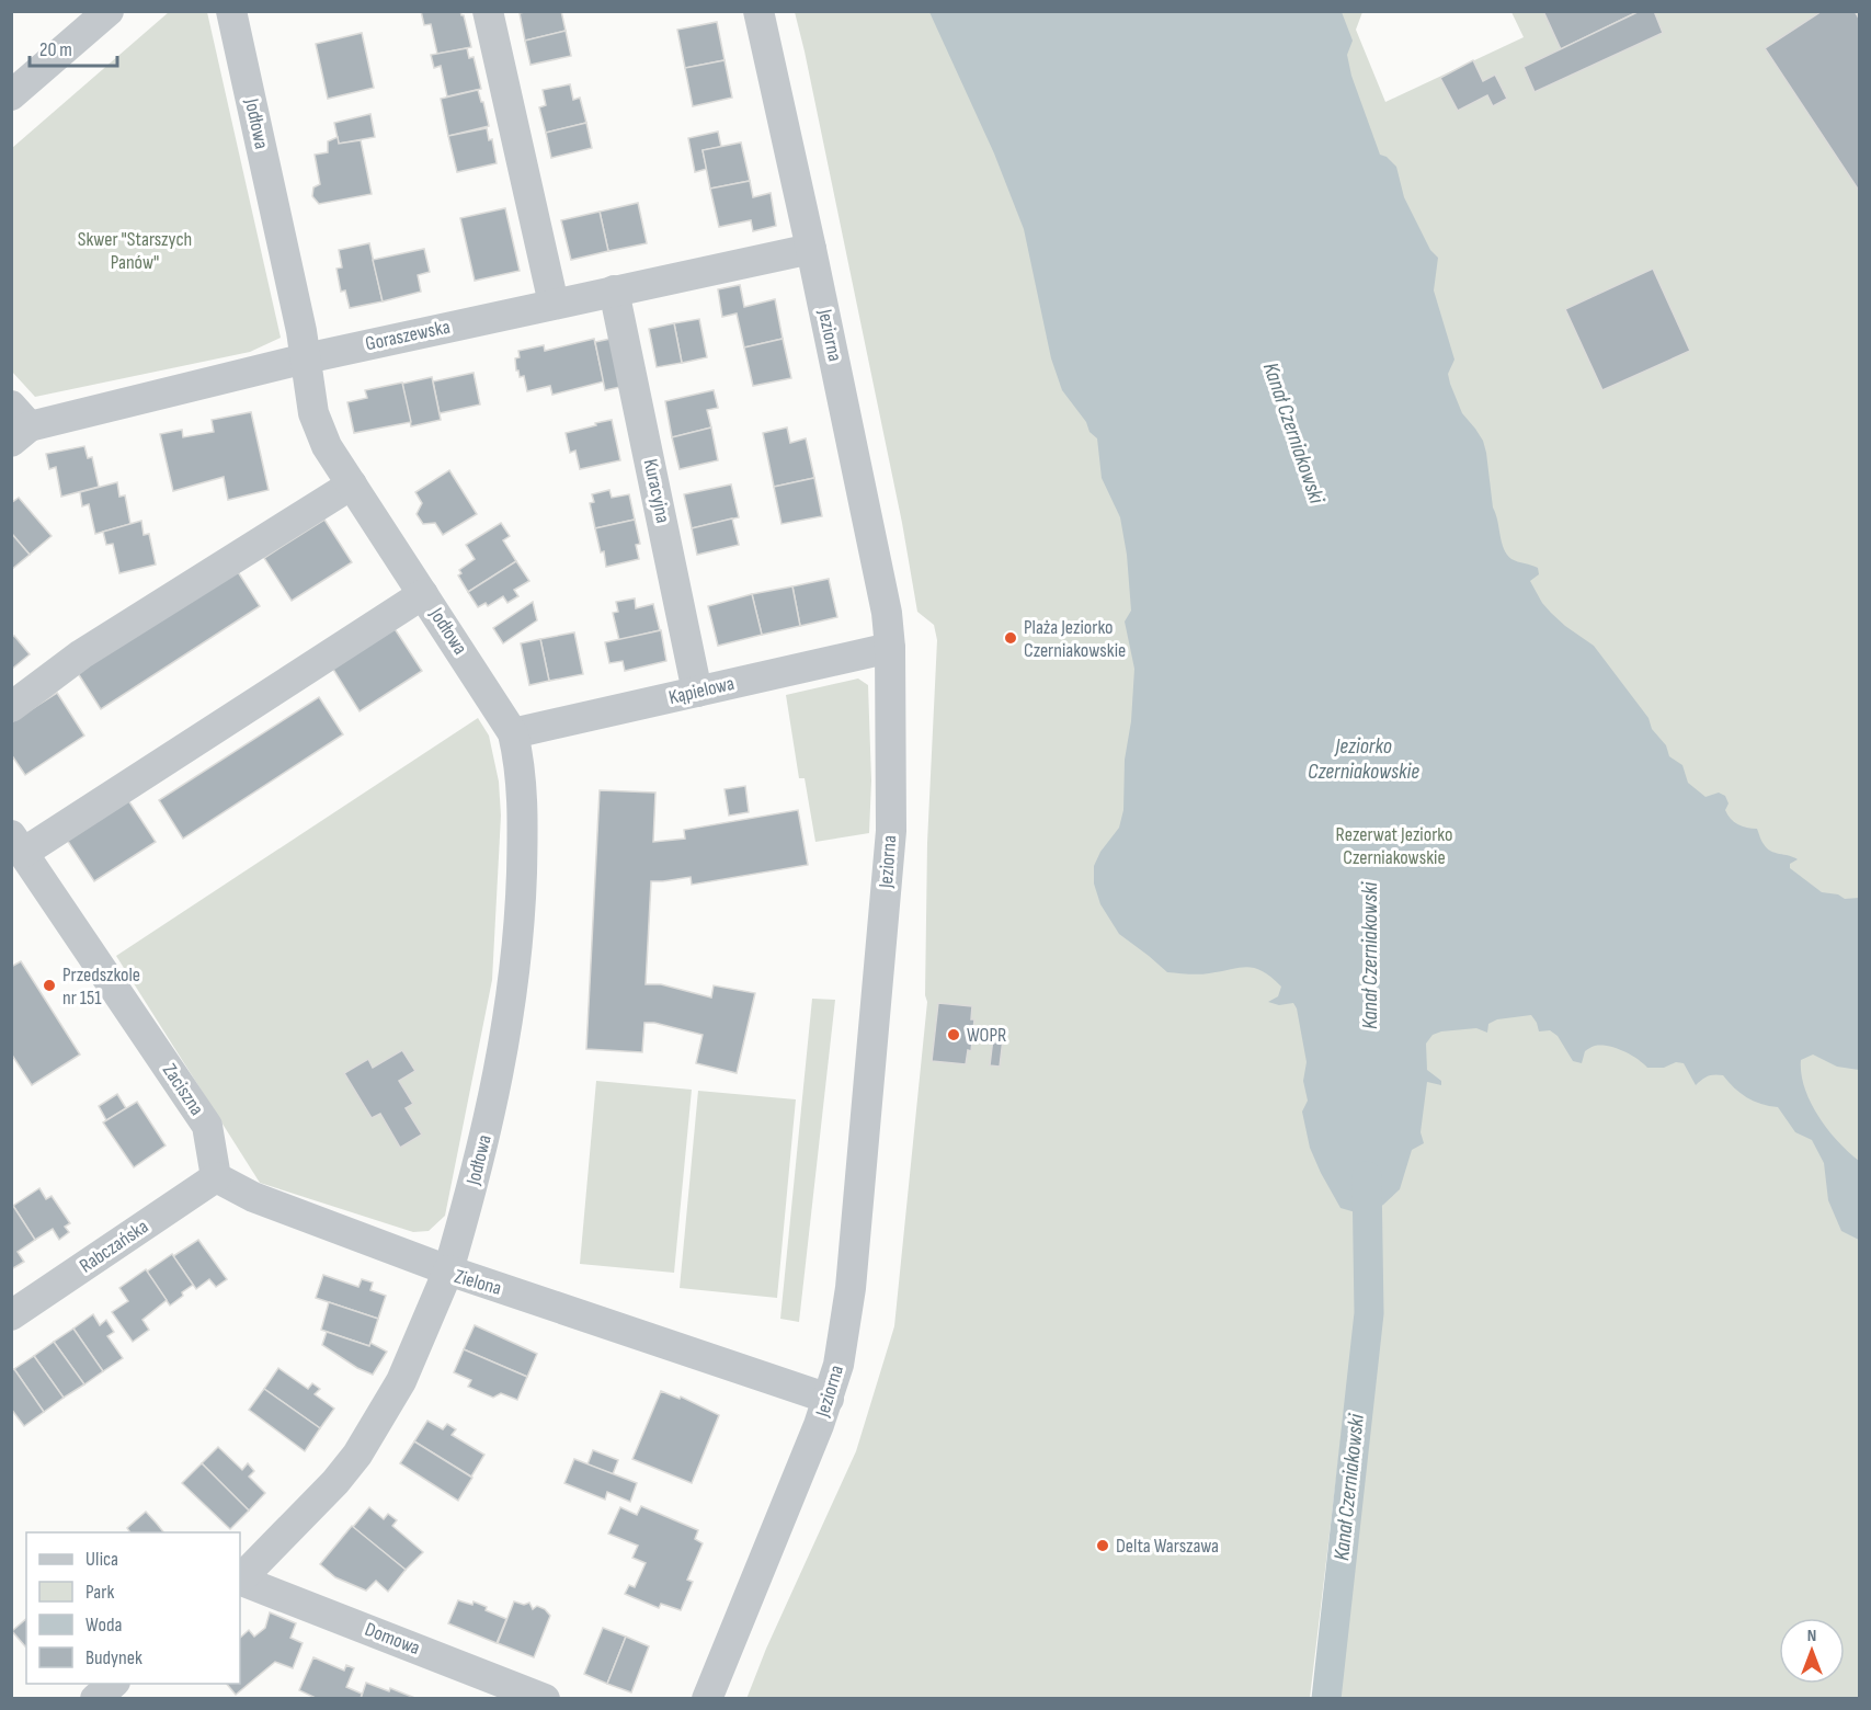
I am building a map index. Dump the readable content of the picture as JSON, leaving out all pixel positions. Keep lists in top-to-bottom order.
{
  "streets": {
    "street": [
      "Jodłowa",
      "Goraszewska",
      "Jeziorna",
      "Kuracyjna",
      "Kąpielowa",
      "Zaciszna",
      "Rabczańska",
      "Zielona",
      "Domowa"
    ]
  },
  "crossings": [
    ["Jodłowa", "Goraszewska"],
    ["Jodłowa", "Kąpielowa"],
    ["Jodłowa", "Zielona"],
    ["Goraszewska", "Jeziorna"],
    ["Goraszewska", "Kuracyjna"],
    ["Jeziorna", "Kąpielowa"],
    ["Jeziorna", "Zielona"],
    ["Kuracyjna", "Kąpielowa"],
    ["Zaciszna", "Rabczańska"]
  ],
  "water": ["Kanał Czerniakowski", "Jeziorko Czerniakowskie"],
  "parks": ["Skwer \"Starszych Panów\"", "Rezerwat Jeziorko Czerniakowskie"],
  "places": [
    "Plaża Jeziorko Czerniakowskie",
    "Przedszkole nr 151",
    "WOPR",
    "Delta Warszawa"
  ],
  "legend": [
    "Ulica",
    "Park",
    "Woda",
    "Budynek"
  ],
  "scale_bar": "20 m",
  "north": "top"
}
